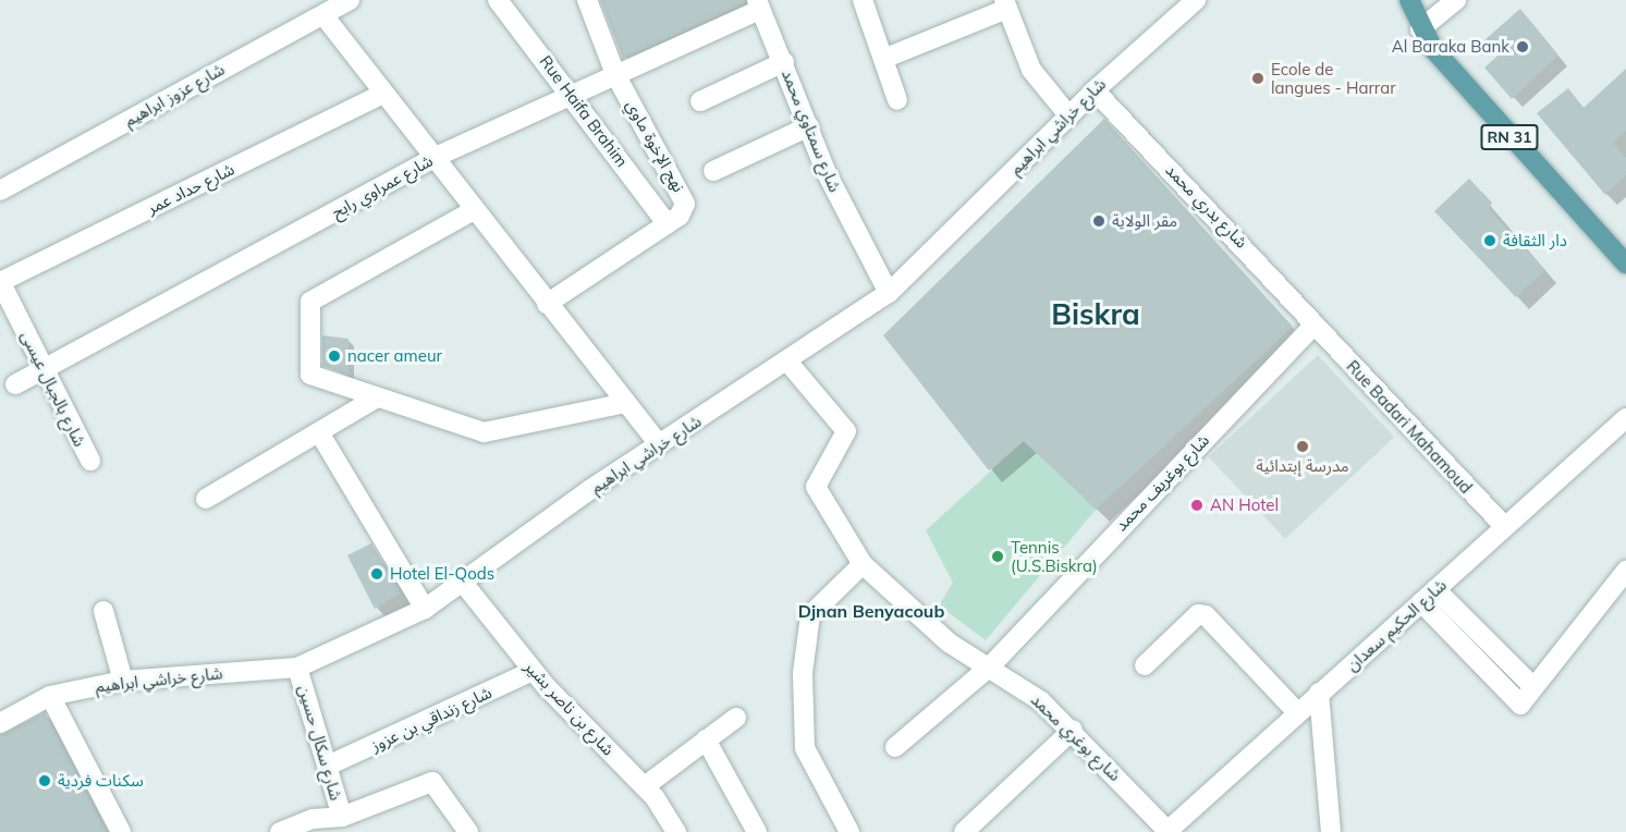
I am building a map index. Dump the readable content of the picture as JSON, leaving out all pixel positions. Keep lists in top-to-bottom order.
{
  "streets": {
    "main road": ["RN 31"],
    "street": [
      "شارع عزوز ابراهيم",
      "Rue Haifa Brahim",
      "شارع خراشي ابراهيم",
      "شارع سمتاوي محمد",
      "نهج الإخوة ماوي",
      "شارع عمراوي رابح",
      "شارع حداد عمر",
      "شارع بدري محمد",
      "شارع بالجبال عيسى",
      "Rue Badari Mahamoud",
      "شارع بوغريف محمد",
      "شارع الحكيم سعدان",
      "شارع بن ناصر بشير",
      "شارع زنداقي بن عزوز",
      "شارع بوغري محمد",
      "شارع سكال حسين"
    ]
  },
  "crossings": [
    ["Rue Haifa Brahim", "نهج الإخوة ماوي"],
    ["Rue Haifa Brahim", "شارع عمراوي رابح"],
    ["شارع خراشي ابراهيم", "شارع سمتاوي محمد"],
    ["شارع خراشي ابراهيم", "شارع بدري محمد"],
    ["شارع خراشي ابراهيم", "شارع بن ناصر بشير"],
    ["شارع خراشي ابراهيم", "شارع بوغري محمد"],
    ["شارع خراشي ابراهيم", "شارع سكال حسين"],
    ["شارع سمتاوي محمد", "شارع عمراوي رابح"],
    ["نهج الإخوة ماوي", "شارع عمراوي رابح"],
    ["شارع عمراوي رابح", "شارع بالجبال عيسى"],
    ["شارع حداد عمر", "شارع بالجبال عيسى"],
    ["شارع بدري محمد", "Rue Badari Mahamoud"],
    ["شارع بدري محمد", "شارع بوغريف محمد"],
    ["Rue Badari Mahamoud", "شارع بوغريف محمد"],
    ["Rue Badari Mahamoud", "شارع الحكيم سعدان"],
    ["شارع بوغريف محمد", "شارع بوغري محمد"],
    ["شارع الحكيم سعدان", "شارع بوغري محمد"],
    ["شارع بن ناصر بشير", "شارع زنداقي بن عزوز"],
    ["شارع زنداقي بن عزوز", "شارع سكال حسين"]
  ],
  "districts": ["Biskra", "Djnan Benyacoub"],
  "places": [
    "Al Baraka Bank",
    "Ecole de langues - Harrar",
    "مقر الولاية",
    "دار الثقافة",
    "nacer ameur",
    "مدرسة إبتدائية",
    "AN Hotel",
    "Tennis (U.S.Biskra)",
    "Hotel El-Qods",
    "سكنات فردية"
  ]
}
